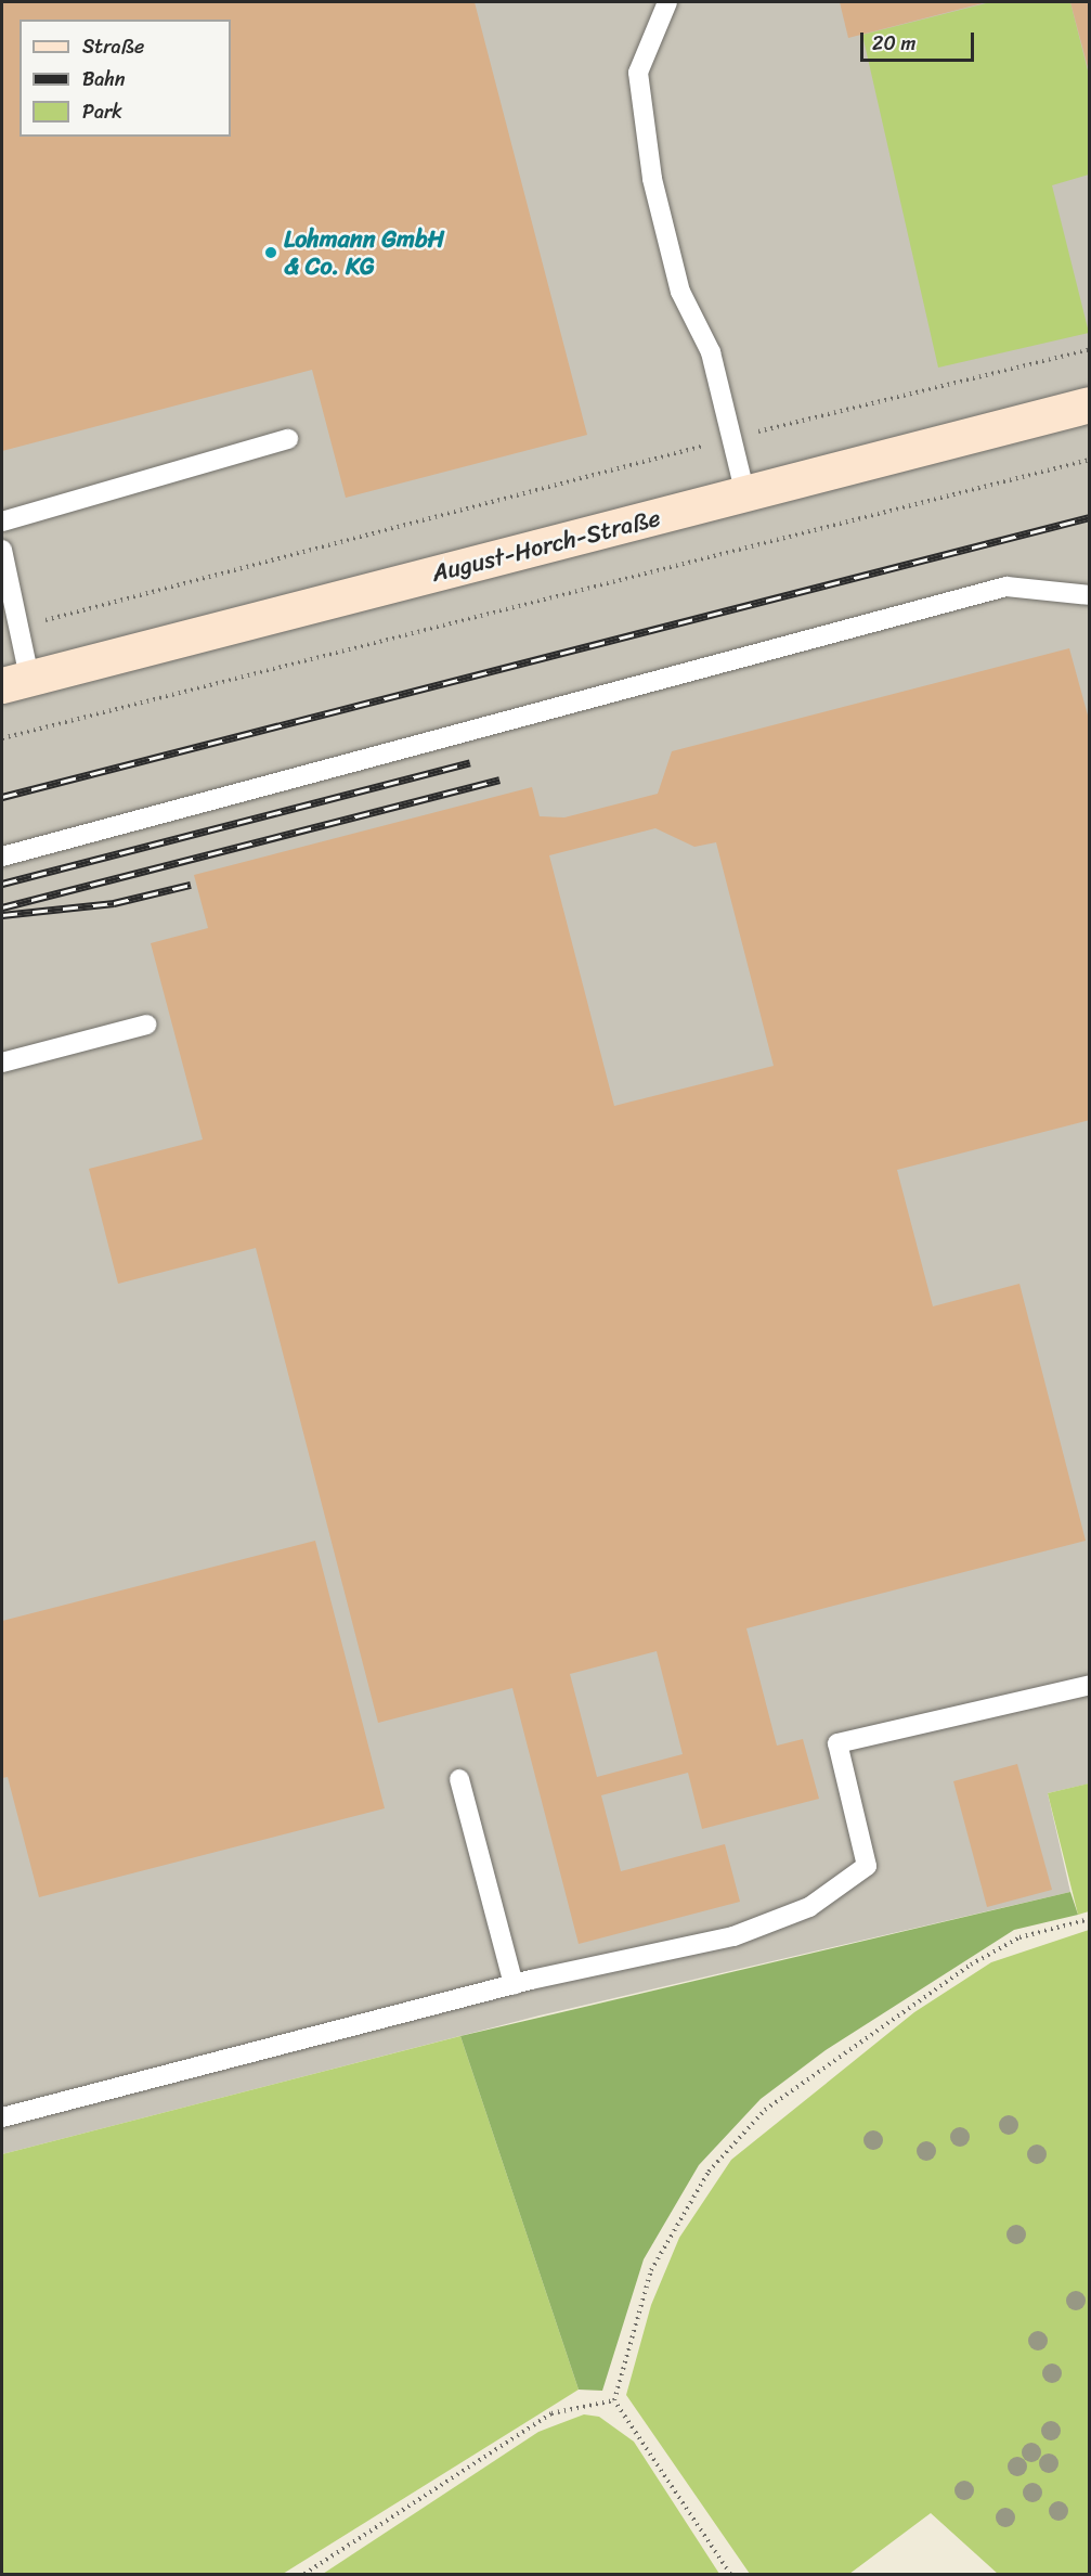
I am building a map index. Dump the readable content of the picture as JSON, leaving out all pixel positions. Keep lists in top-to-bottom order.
{
  "streets": {
    "main road": ["August-Horch-Straße"]
  },
  "places": ["Lohmann GmbH & Co. KG"],
  "legend": ["Straße", "Bahn", "Park"],
  "scale_bar": "20 m"
}
